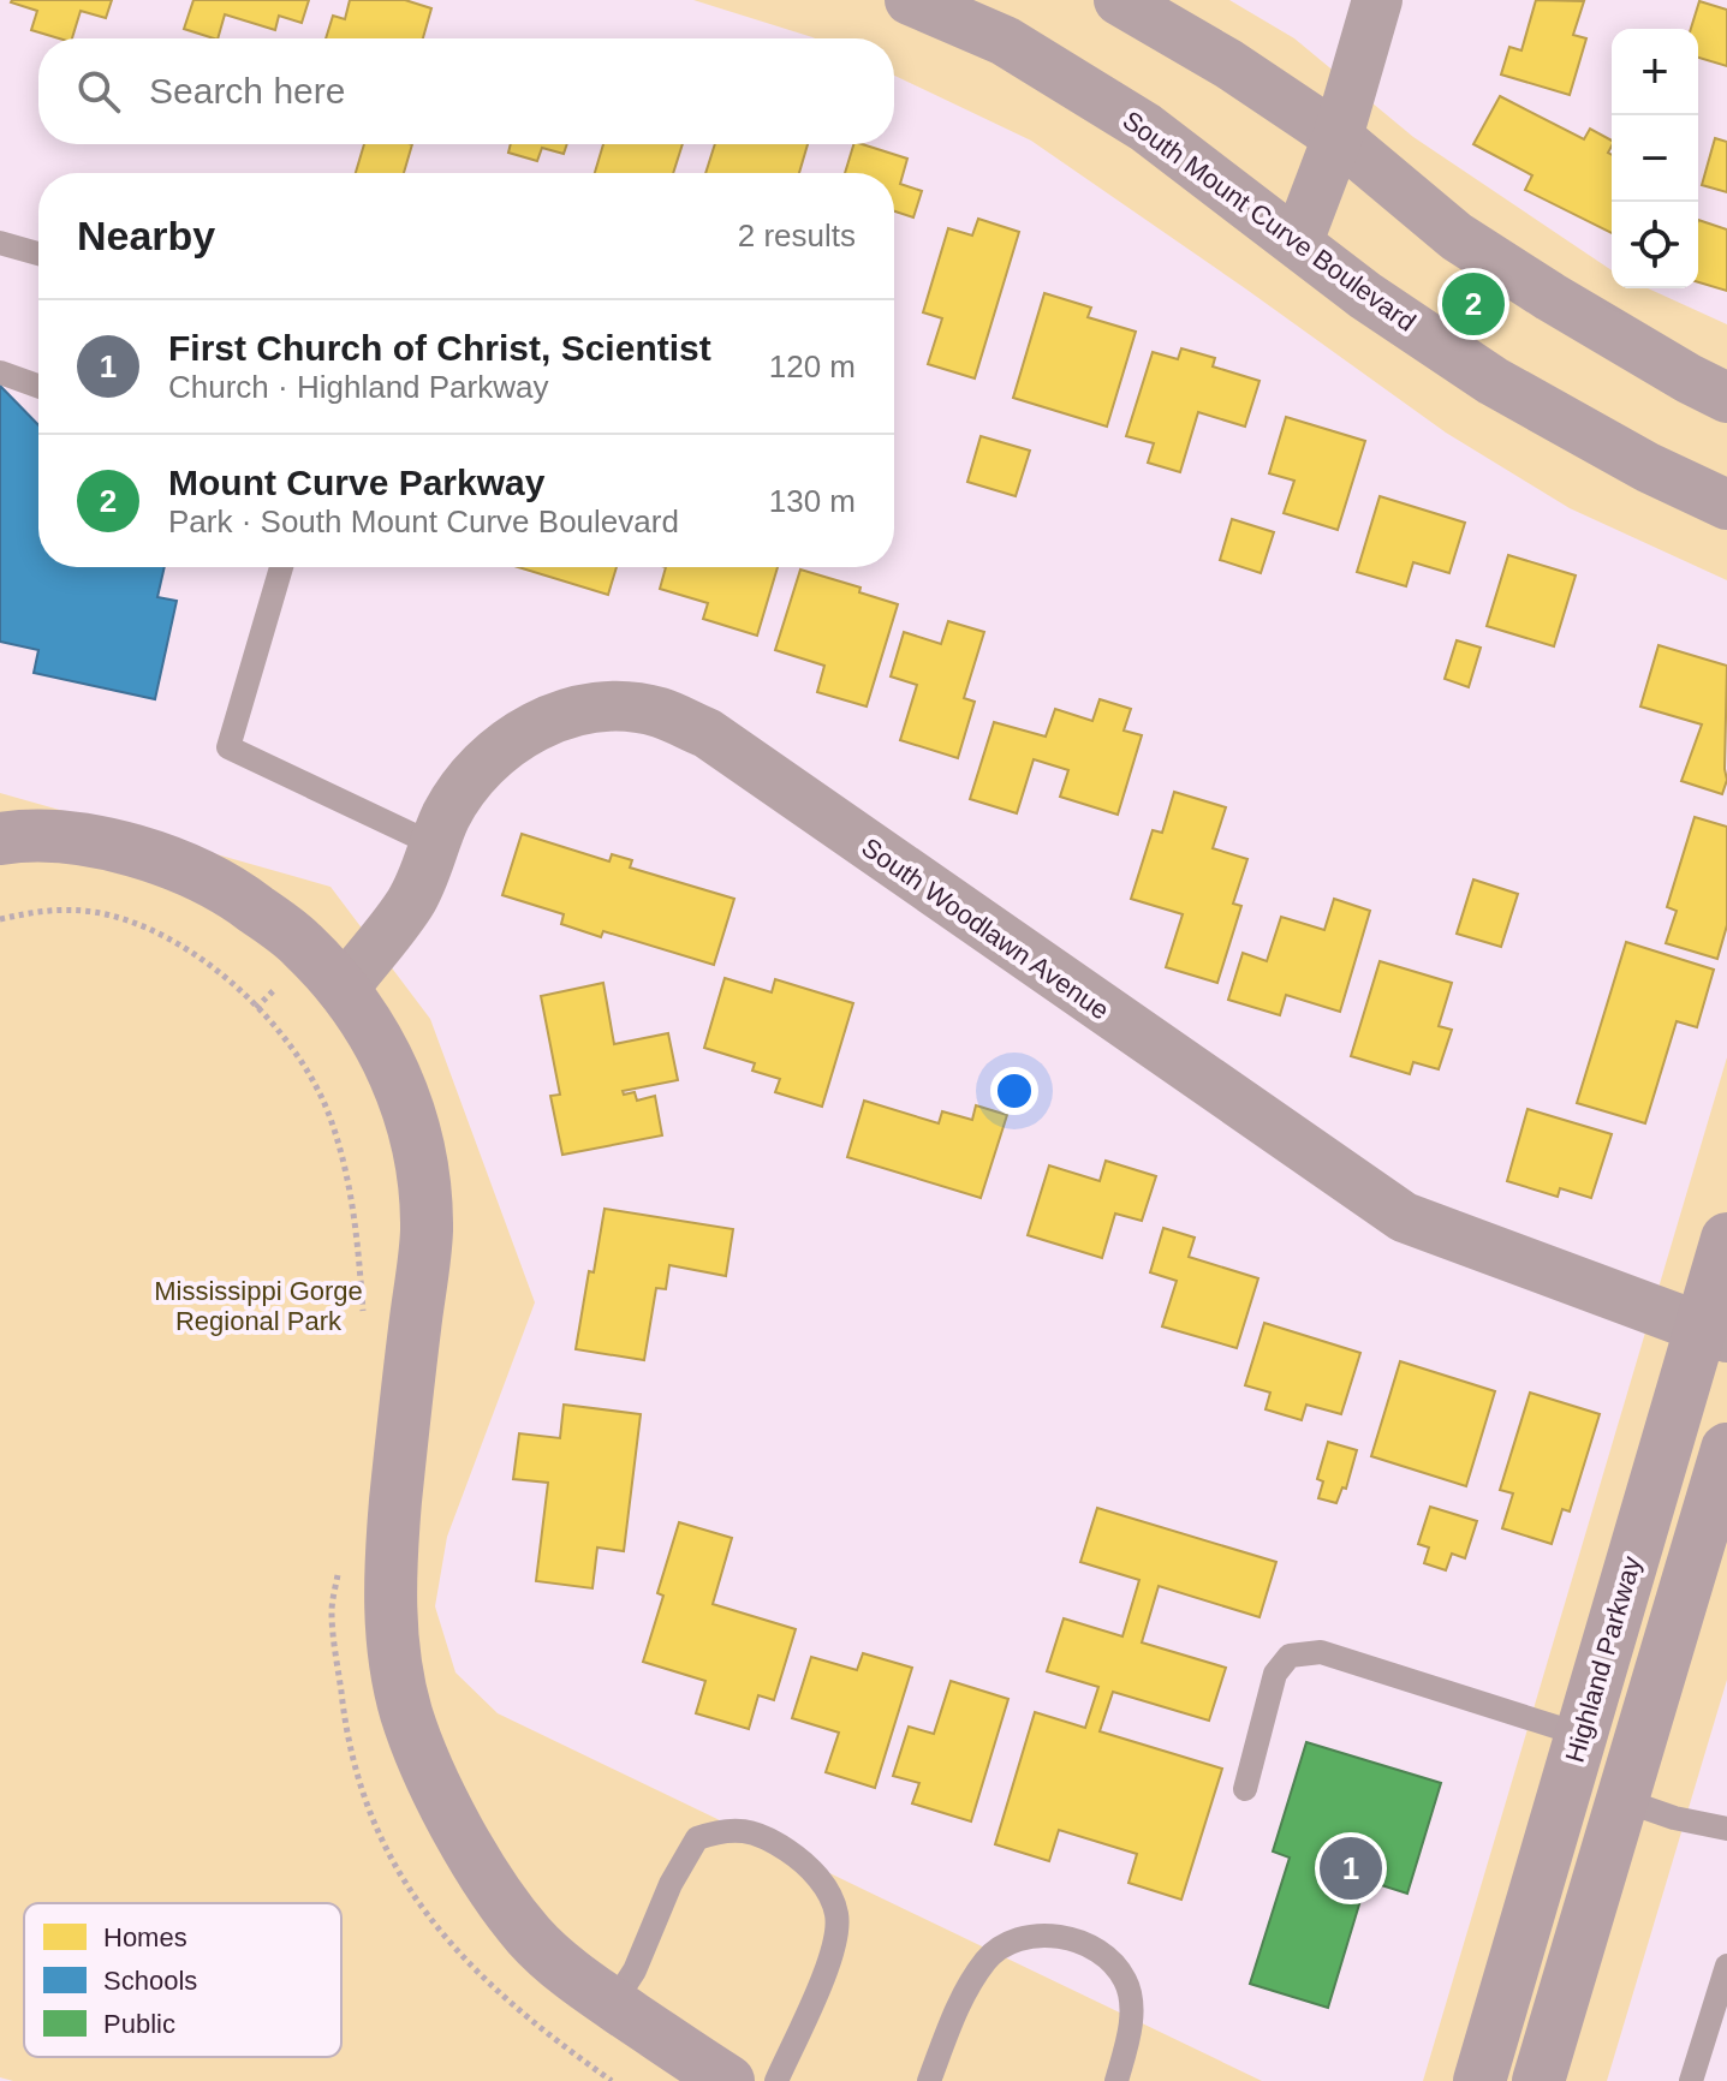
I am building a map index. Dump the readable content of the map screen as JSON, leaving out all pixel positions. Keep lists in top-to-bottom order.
{
  "streets": {
    "street": ["South Mount Curve Boulevard", "South Woodlawn Avenue", "Highland Parkway"]
  },
  "crossings": [
    ["South Woodlawn Avenue", "Highland Parkway"]
  ],
  "parks": ["Mississippi Gorge Regional Park"],
  "legend": ["Homes", "Schools", "Public"],
  "page": {
    "map_buttons": ["+", "−"],
    "search": "Search here",
    "heading": ["Nearby", "2 results"],
    "pins": ["2", "1"],
    "list": [
      {
        "mark": "1",
        "name": "First Church of Christ, Scientist",
        "note": "Church · Highland Parkway",
        "value": "120 m"
      },
      {
        "mark": "2",
        "name": "Mount Curve Parkway",
        "note": "Park · South Mount Curve Boulevard",
        "value": "130 m"
      }
    ]
  }
}
